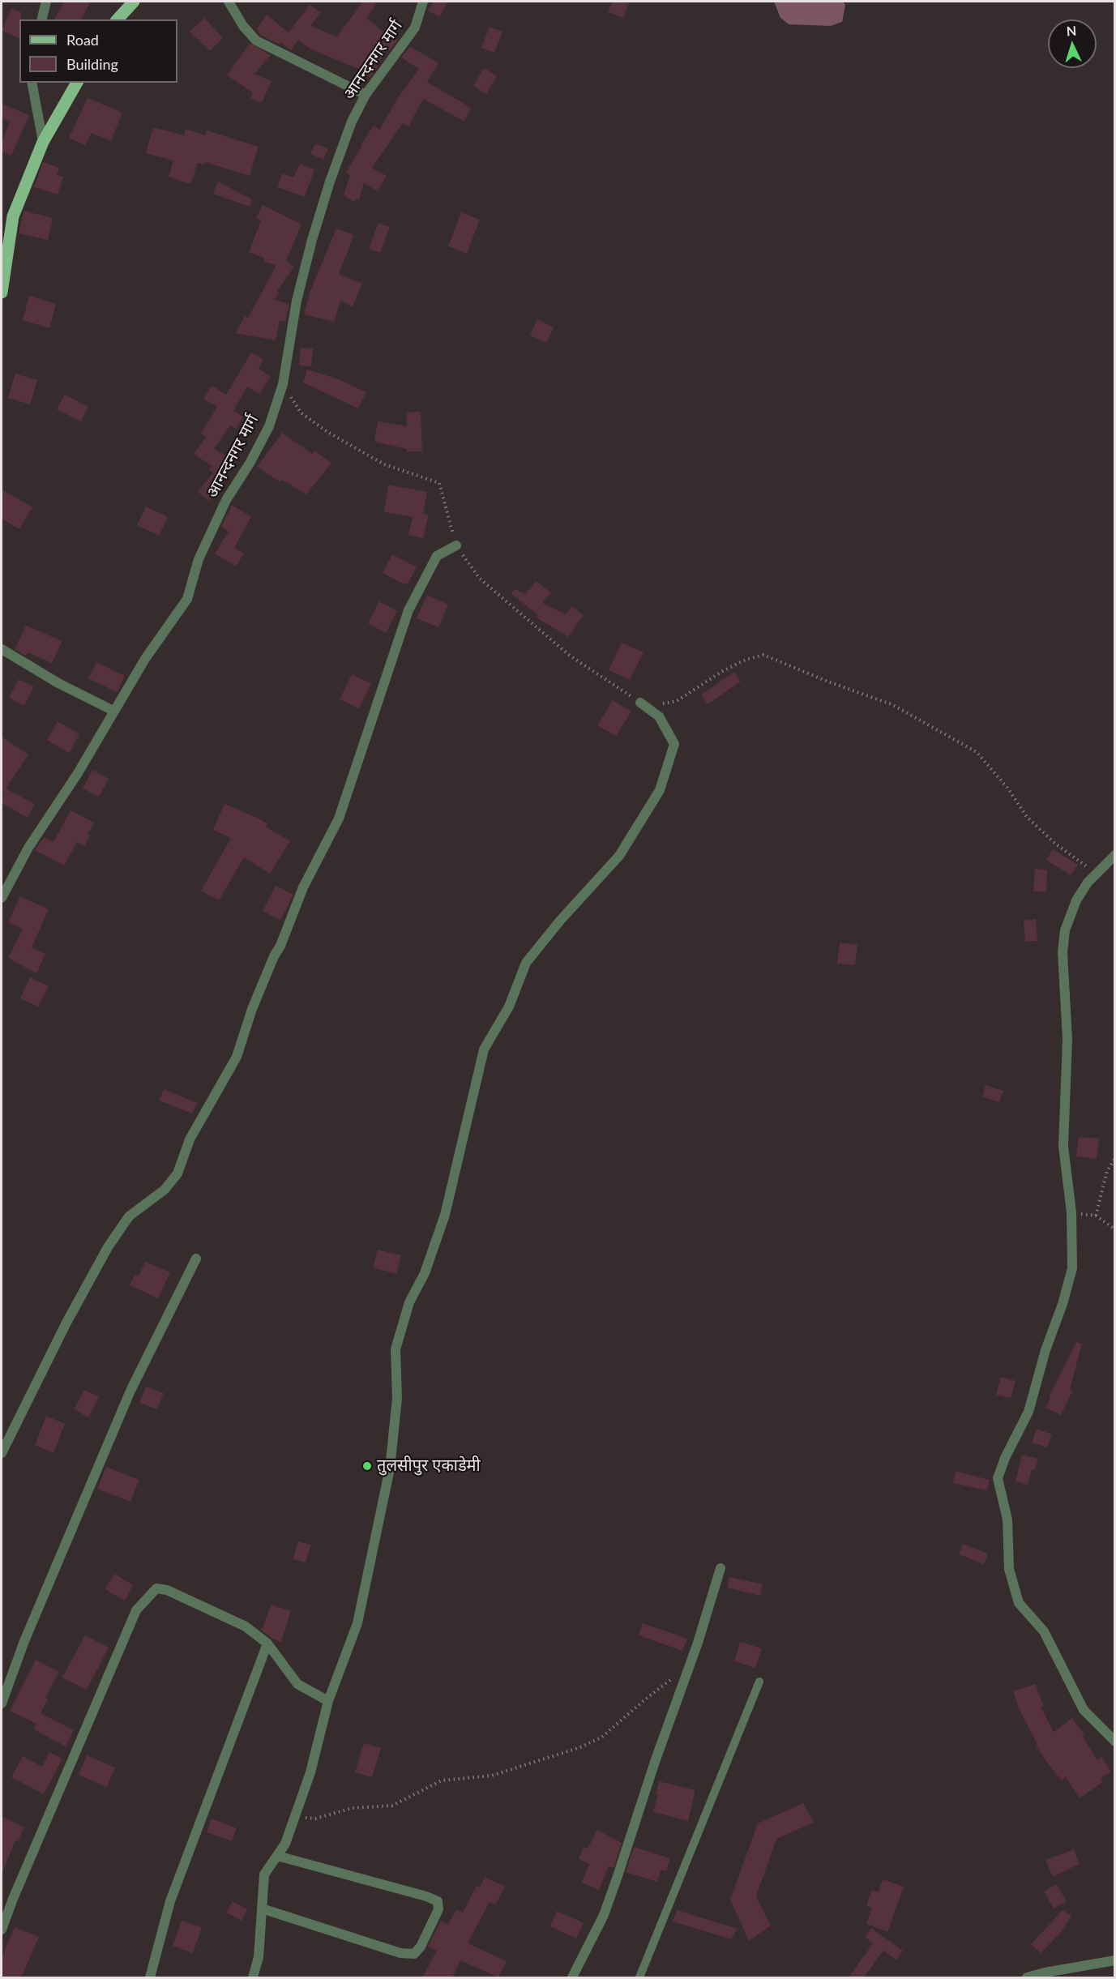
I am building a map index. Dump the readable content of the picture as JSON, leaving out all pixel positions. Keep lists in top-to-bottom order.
{
  "streets": {
    "street": ["आनन्दनगर मार्ग"]
  },
  "places": ["तुलसीपुर एकाडेमी"],
  "legend": ["Road", "Building"],
  "north": "top"
}
